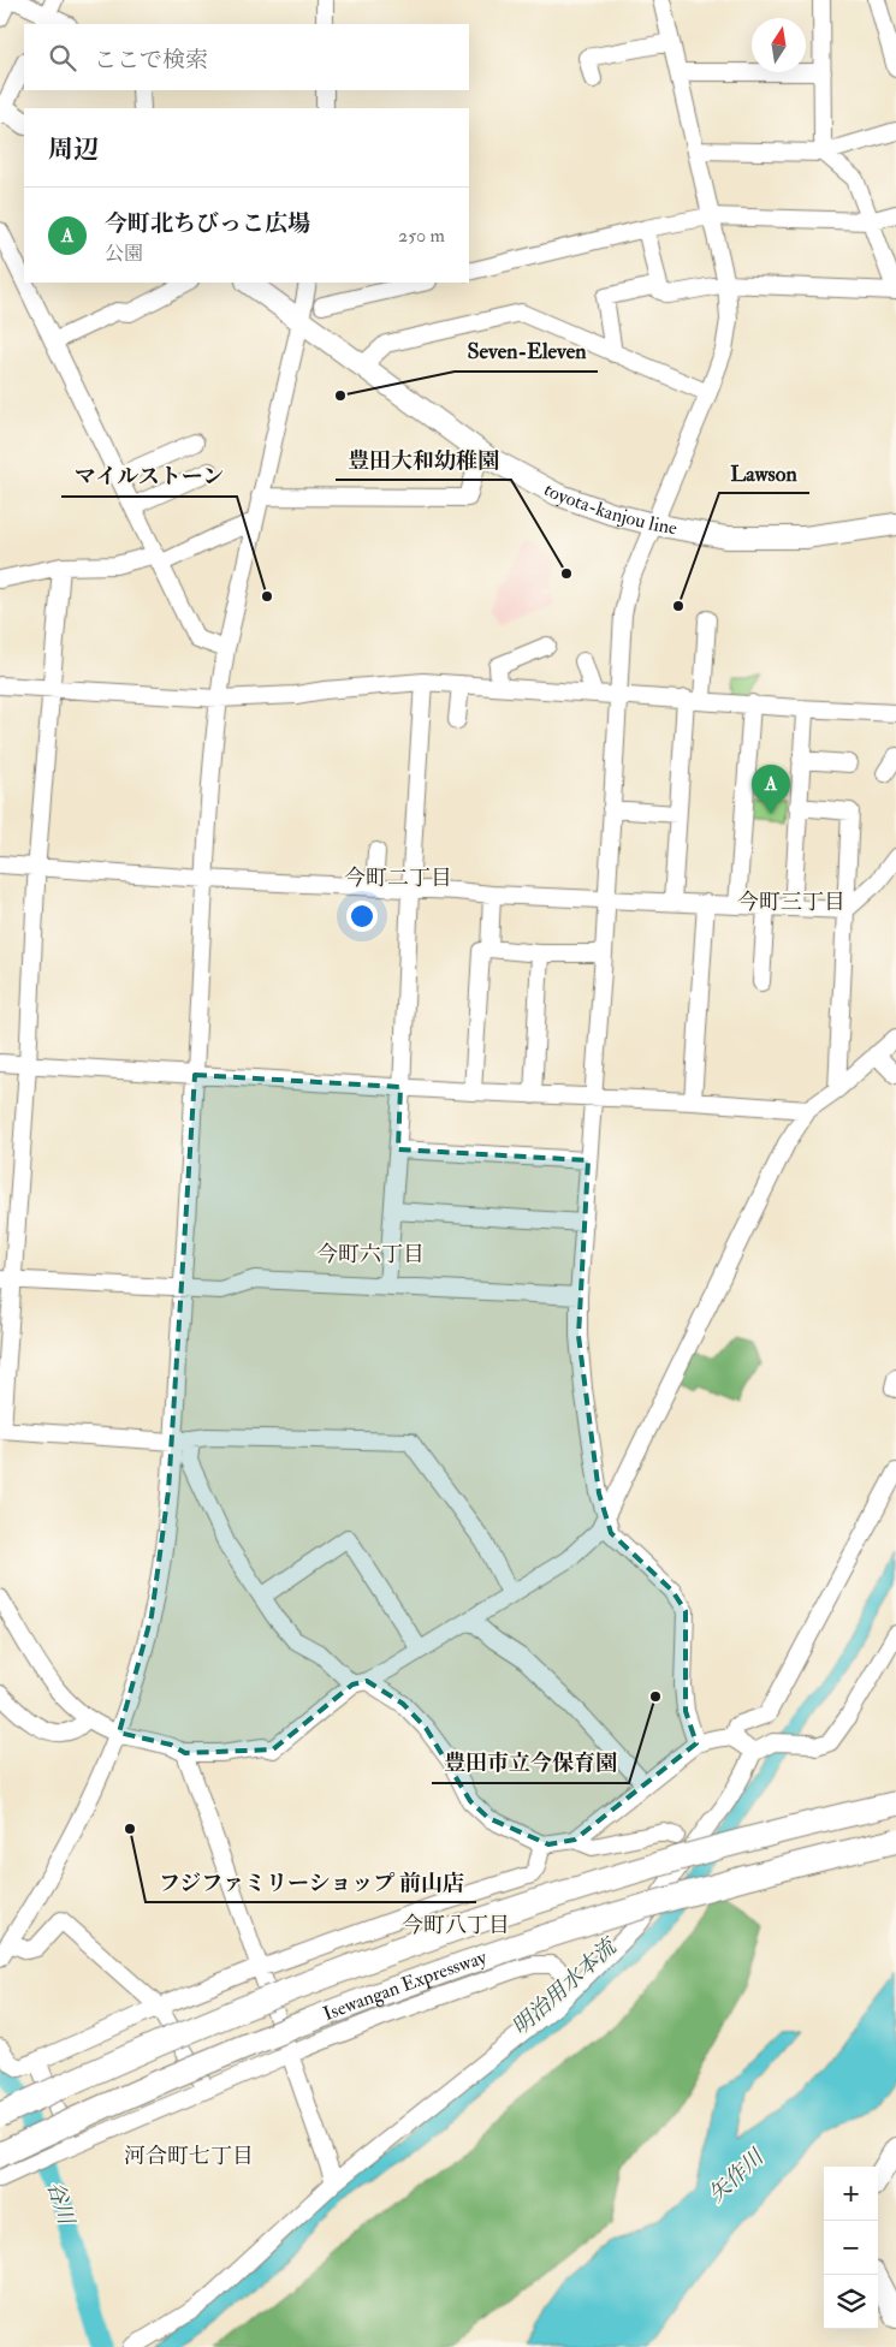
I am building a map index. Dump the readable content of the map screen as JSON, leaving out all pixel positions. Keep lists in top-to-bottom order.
{
  "streets": {
    "highway": ["Isewangan Expressway"],
    "main road": ["toyota-kanjou line"]
  },
  "districts": [
    "今町二丁目",
    "今町三丁目",
    "今町六丁目",
    "今町八丁目",
    "河合町七丁目"
  ],
  "water": ["明治用水本流", "矢作川", "谷川"],
  "places": [
    "Seven-Eleven",
    "豊田大和幼稚園",
    "マイルストーン",
    "Lawson",
    "豊田市立今保育園",
    "フジファミリーショップ 前山店"
  ],
  "north": "top",
  "page": {
    "search": "ここで検索",
    "heading": "周辺",
    "list": [
      {
        "mark": "A",
        "name": "今町北ちびっこ広場",
        "note": "公園",
        "value": "250 m"
      }
    ],
    "pins": "A",
    "map_buttons": ["+", "−"]
  }
}
